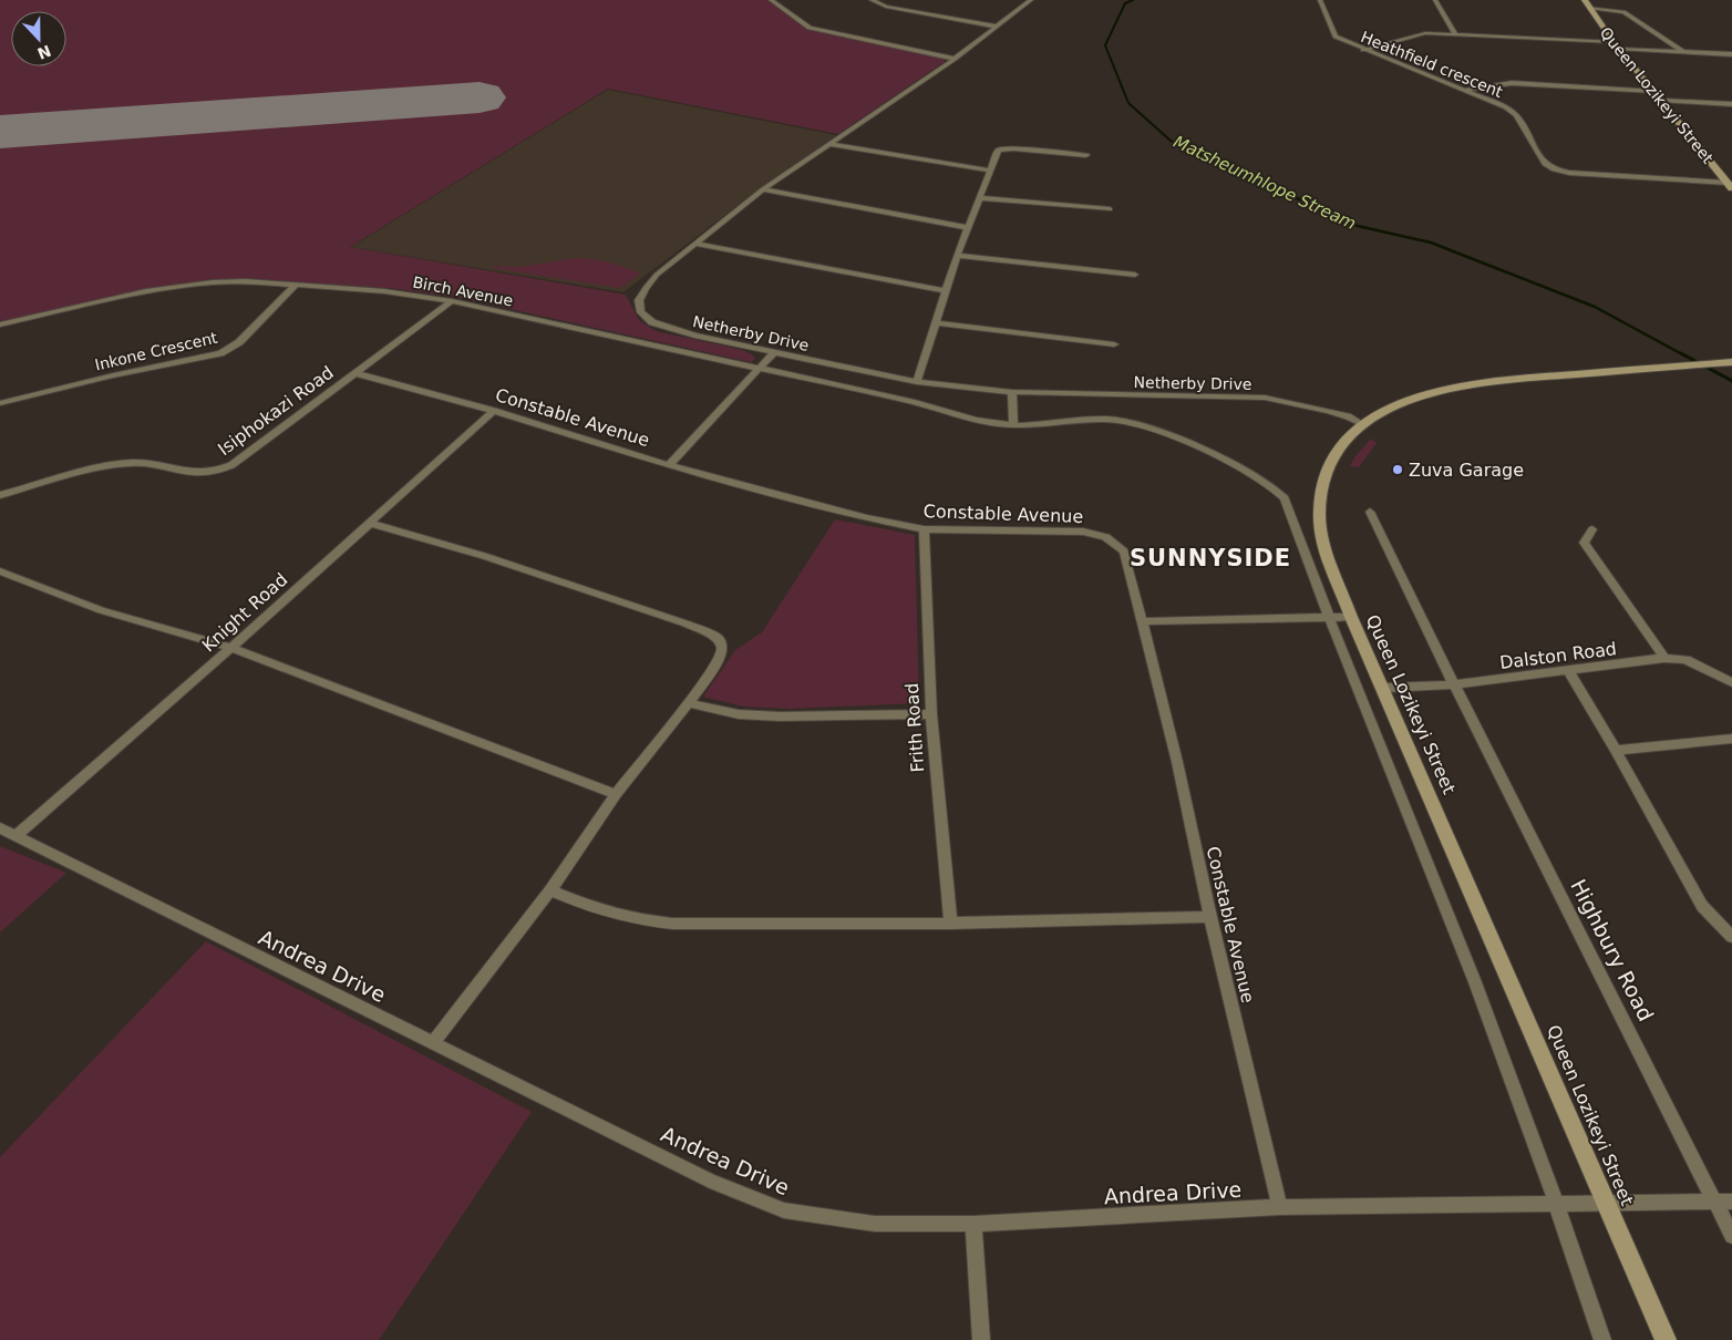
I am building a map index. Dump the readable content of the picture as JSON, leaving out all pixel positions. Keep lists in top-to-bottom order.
{
  "streets": {
    "main road": ["Queen Lozikeyi Street"],
    "street": [
      "Heathfield crescent",
      "Birch Avenue",
      "Netherby Drive",
      "Inkone Crescent",
      "Isiphokazi Road",
      "Constable Avenue",
      "Knight Road",
      "Dalston Road",
      "Frith Road",
      "Highbury Road",
      "Andrea Drive"
    ]
  },
  "crossings": [
    ["Heathfield crescent", "Queen Lozikeyi Street"],
    ["Queen Lozikeyi Street", "Netherby Drive"],
    ["Queen Lozikeyi Street", "Dalston Road"],
    ["Queen Lozikeyi Street", "Andrea Drive"],
    ["Birch Avenue", "Inkone Crescent"],
    ["Birch Avenue", "Isiphokazi Road"],
    ["Birch Avenue", "Andrea Drive"],
    ["Isiphokazi Road", "Constable Avenue"],
    ["Constable Avenue", "Knight Road"],
    ["Constable Avenue", "Frith Road"],
    ["Constable Avenue", "Andrea Drive"],
    ["Knight Road", "Andrea Drive"],
    ["Dalston Road", "Highbury Road"],
    ["Highbury Road", "Andrea Drive"]
  ],
  "districts": ["SUNNYSIDE"],
  "water": ["Matsheumhlope Stream"],
  "places": ["Zuva Garage"],
  "north": "bottom"
}
